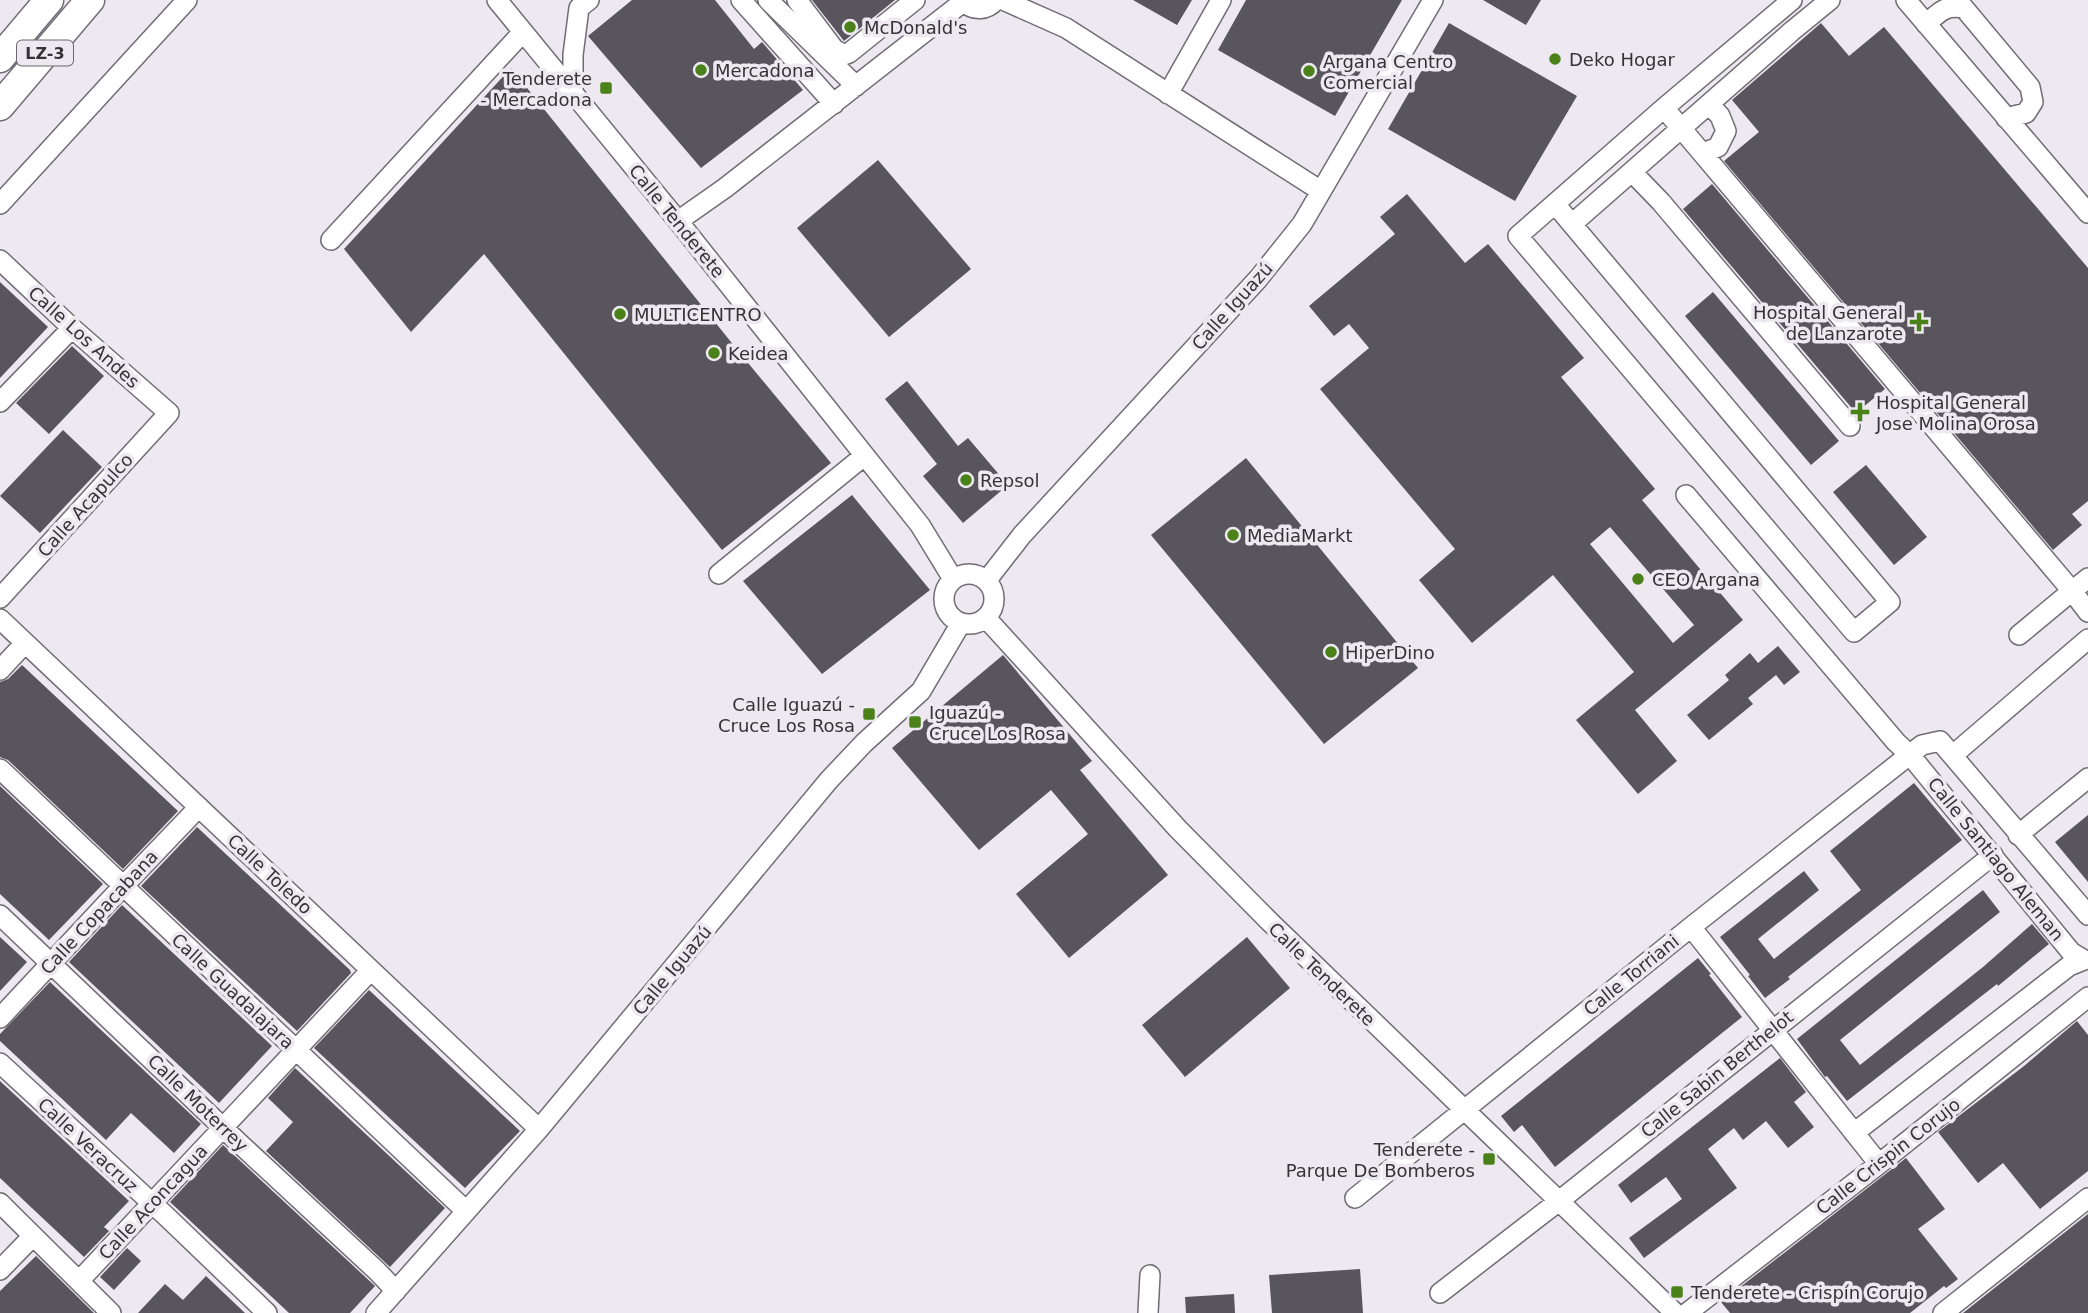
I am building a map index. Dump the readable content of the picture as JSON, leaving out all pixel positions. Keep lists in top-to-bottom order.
{
  "streets": {
    "highway": ["LZ-3"],
    "street": [
      "Calle Tenderete",
      "Calle Iguazú",
      "Calle Los Andes",
      "Calle Acapulco",
      "Calle Santiago Aleman",
      "Calle Toledo",
      "Calle Copacabana",
      "Calle Torriani",
      "Calle Guadalajara",
      "Calle Sabin Berthelot",
      "Calle Moterrey",
      "Calle Veracruz",
      "Calle Crispin Corujo",
      "Calle Aconcagua"
    ]
  },
  "crossings": [
    ["Calle Tenderete", "Calle Iguazú"],
    ["Calle Tenderete", "Calle Torriani"],
    ["Calle Tenderete", "Calle Sabin Berthelot"],
    ["Calle Iguazú", "Calle Toledo"],
    ["Calle Iguazú", "Calle Guadalajara"],
    ["Calle Iguazú", "Calle Moterrey"],
    ["Calle Los Andes", "Calle Acapulco"],
    ["Calle Santiago Aleman", "Calle Torriani"],
    ["Calle Santiago Aleman", "Calle Sabin Berthelot"],
    ["Calle Toledo", "Calle Copacabana"],
    ["Calle Toledo", "Calle Aconcagua"],
    ["Calle Copacabana", "Calle Guadalajara"],
    ["Calle Copacabana", "Calle Moterrey"],
    ["Calle Guadalajara", "Calle Aconcagua"],
    ["Calle Moterrey", "Calle Aconcagua"],
    ["Calle Veracruz", "Calle Aconcagua"]
  ],
  "places": {
    "other": [
      "McDonald's",
      "Deko Hogar",
      "Mercadona",
      "Argana Centro Comercial",
      "MULTICENTRO",
      "Keidea",
      "Repsol",
      "MediaMarkt",
      "CEO Argana",
      "HiperDino"
    ],
    "transit": [
      "Tenderete - Mercadona",
      "Calle Iguazú - Cruce Los Rosa",
      "Iguazú - Cruce Los Rosa",
      "Tenderete - Parque De Bomberos",
      "Tenderete - Crispín Corujo"
    ],
    "health": ["Hospital General de Lanzarote", "Hospital General Jose Molina Orosa"]
  }
}
